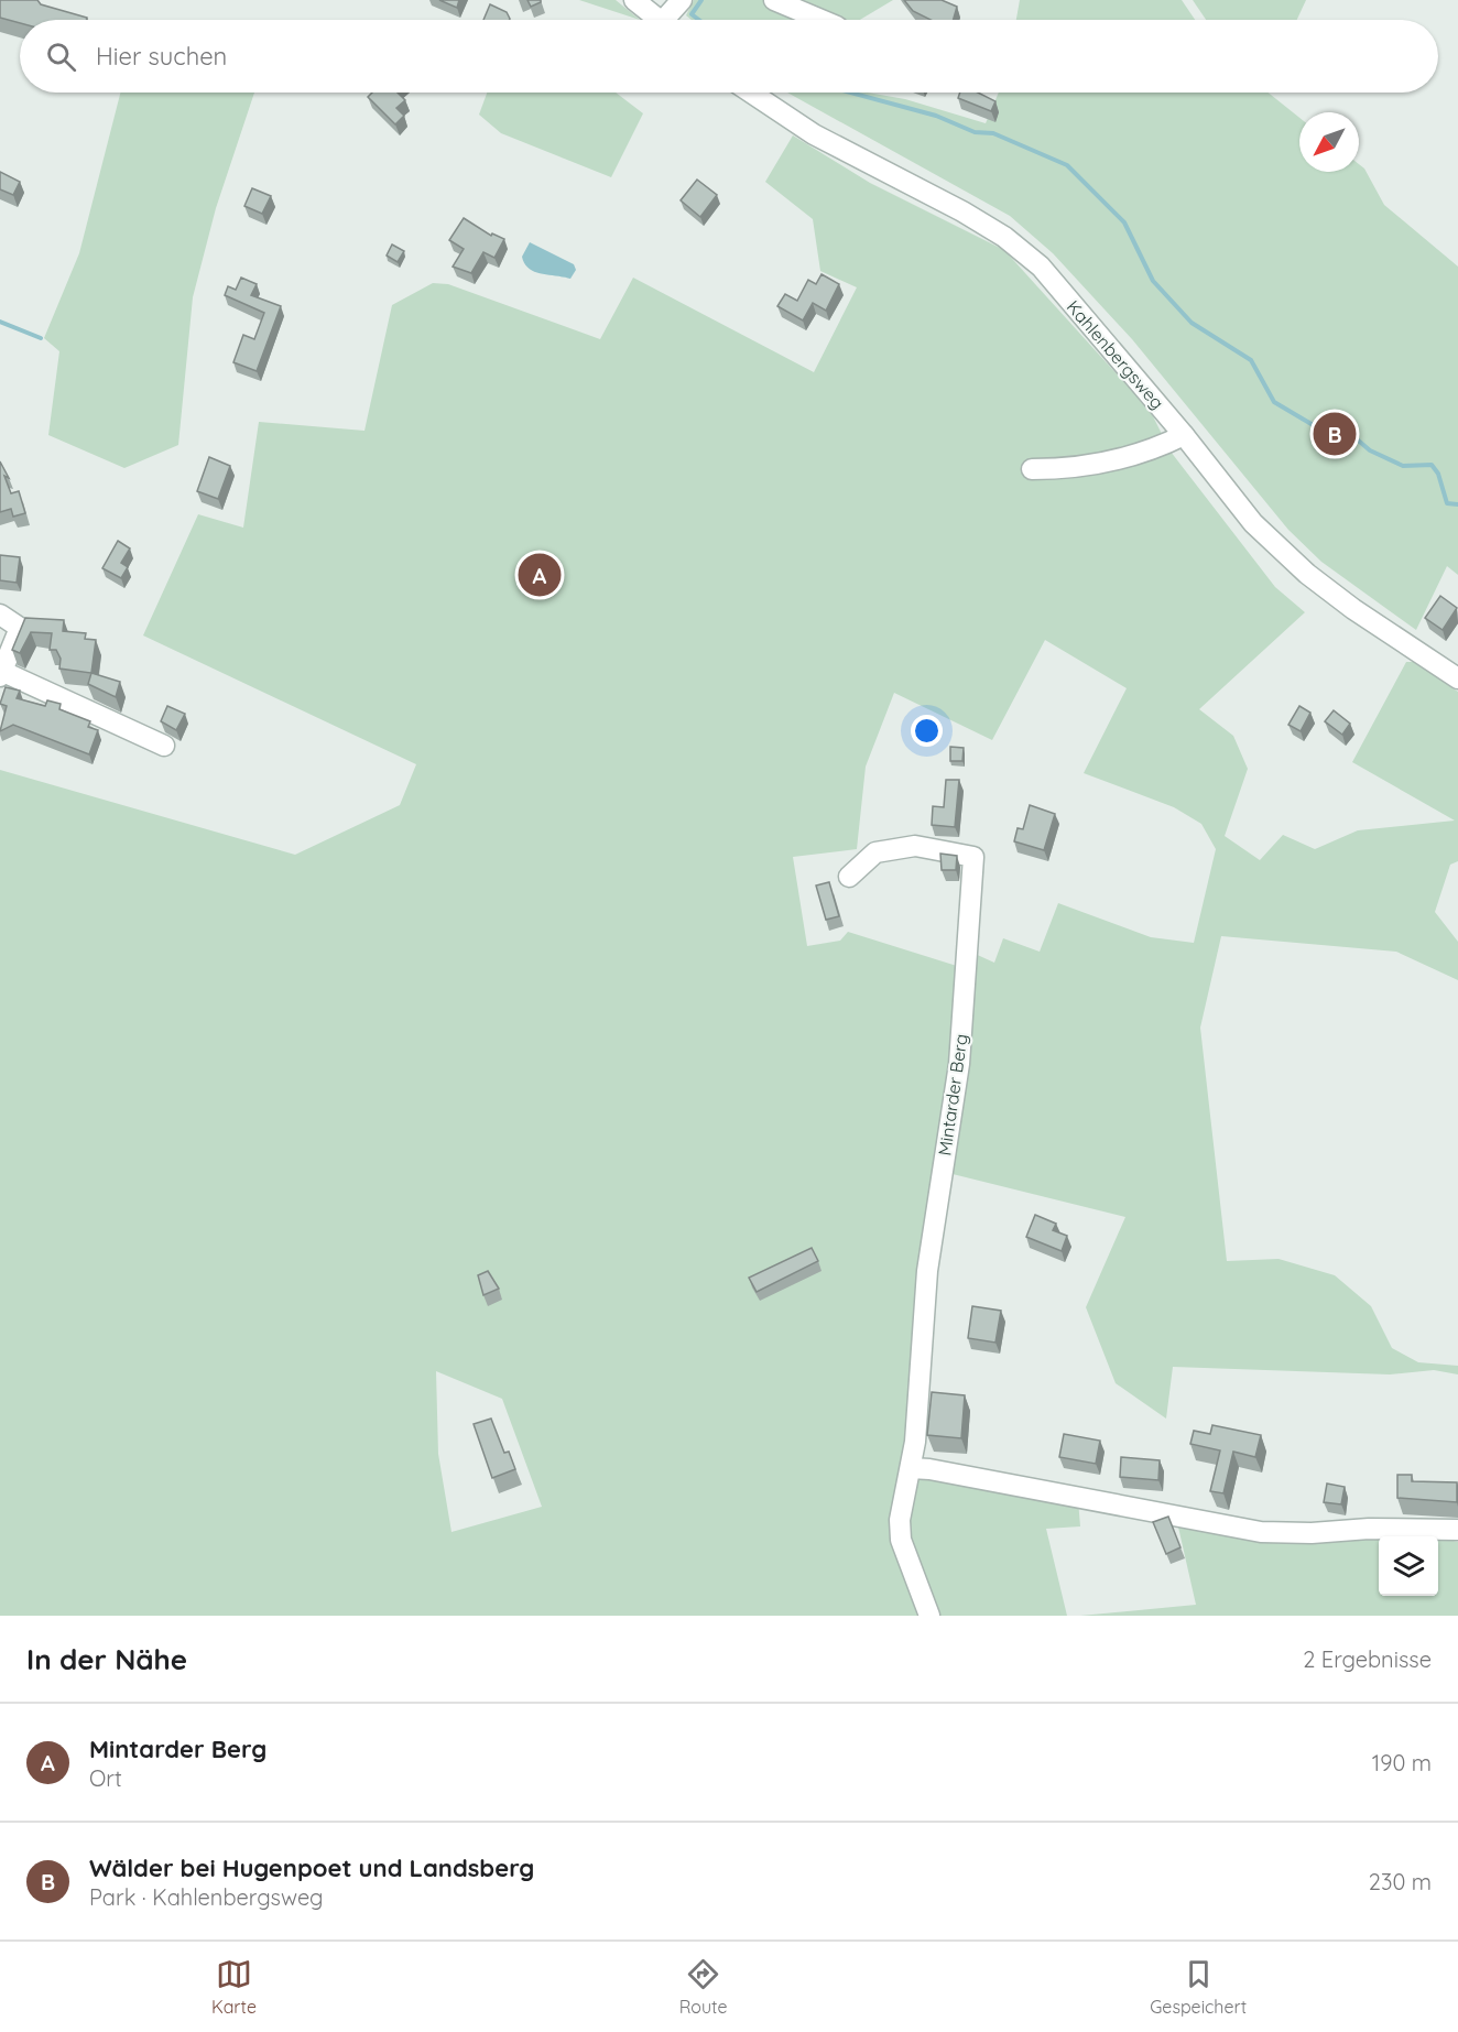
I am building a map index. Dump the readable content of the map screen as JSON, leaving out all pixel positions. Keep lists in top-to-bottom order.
{
  "streets": {
    "street": ["Kahlenbergsweg", "Mintarder Berg"]
  },
  "north": "bottom left",
  "page": {
    "search": "Hier suchen",
    "pins": ["B", "A"],
    "heading": ["In der Nähe", "2 Ergebnisse"],
    "list": [
      {
        "mark": "A",
        "name": "Mintarder Berg",
        "note": "Ort",
        "value": "190 m"
      },
      {
        "mark": "B",
        "name": "Wälder bei Hugenpoet und Landsberg",
        "note": "Park · Kahlenbergsweg",
        "value": "230 m"
      }
    ],
    "nav": ["Karte", "Route", "Gespeichert"]
  }
}
